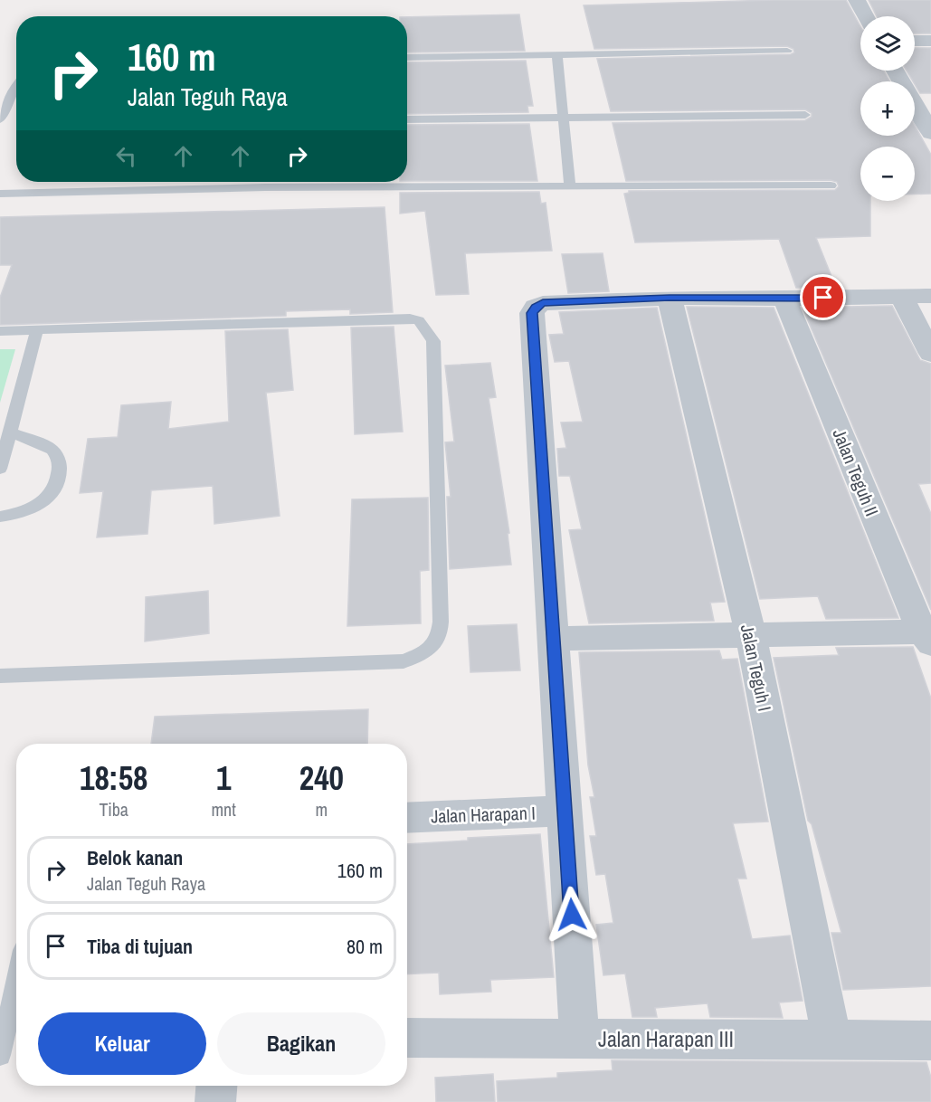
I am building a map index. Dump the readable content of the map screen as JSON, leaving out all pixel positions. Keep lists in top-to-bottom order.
{
  "streets": {
    "street": [
      "Jalan Teguh II",
      "Jalan Teguh I",
      "Jalan Harapan I",
      "Jalan Harapan III"
    ]
  },
  "crossings": [
    ["Jalan Teguh I", "Jalan Harapan III"]
  ],
  "page": {
    "map_buttons": ["+", "−"],
    "turn": ["160 m", "Jalan Teguh Raya"],
    "eta": [
      "18:58",
      "Tiba",
      "1",
      "mnt",
      "240",
      "m"
    ],
    "list": [
      {
        "name": "Belok kanan",
        "note": "Jalan Teguh Raya",
        "value": "160 m"
      },
      {
        "name": "Tiba di tujuan",
        "value": "80 m"
      }
    ],
    "buttons": ["Keluar", "Bagikan"]
  }
}
